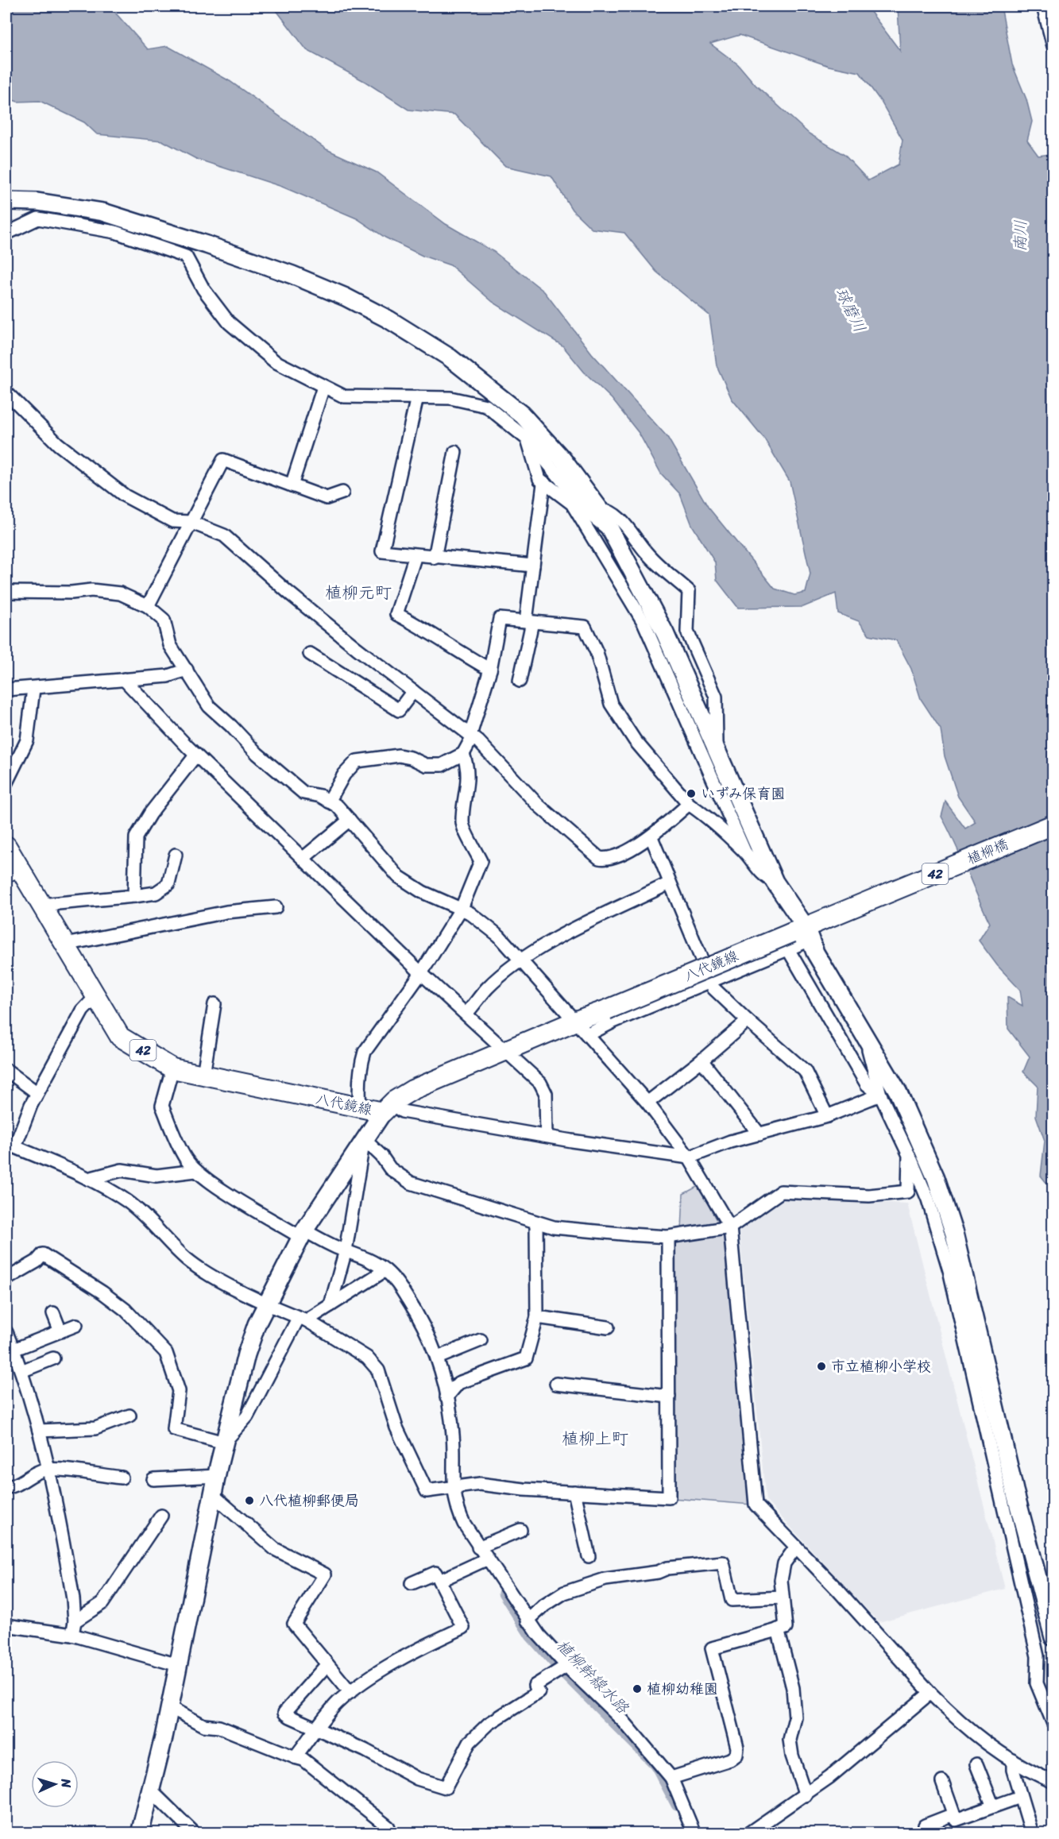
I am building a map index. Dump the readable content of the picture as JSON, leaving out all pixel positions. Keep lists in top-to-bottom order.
{
  "streets": {
    "main road": ["植柳橋", "42", "八代鏡線"]
  },
  "crossings": [
    ["植柳橋", "八代鏡線"]
  ],
  "districts": ["植柳元町", "植柳上町"],
  "water": ["南川", "球磨川", "植柳幹線水路"],
  "places": [
    "いずみ保育園",
    "市立植柳小学校",
    "八代植柳郵便局",
    "植柳幼稚園"
  ],
  "north": "right"
}
